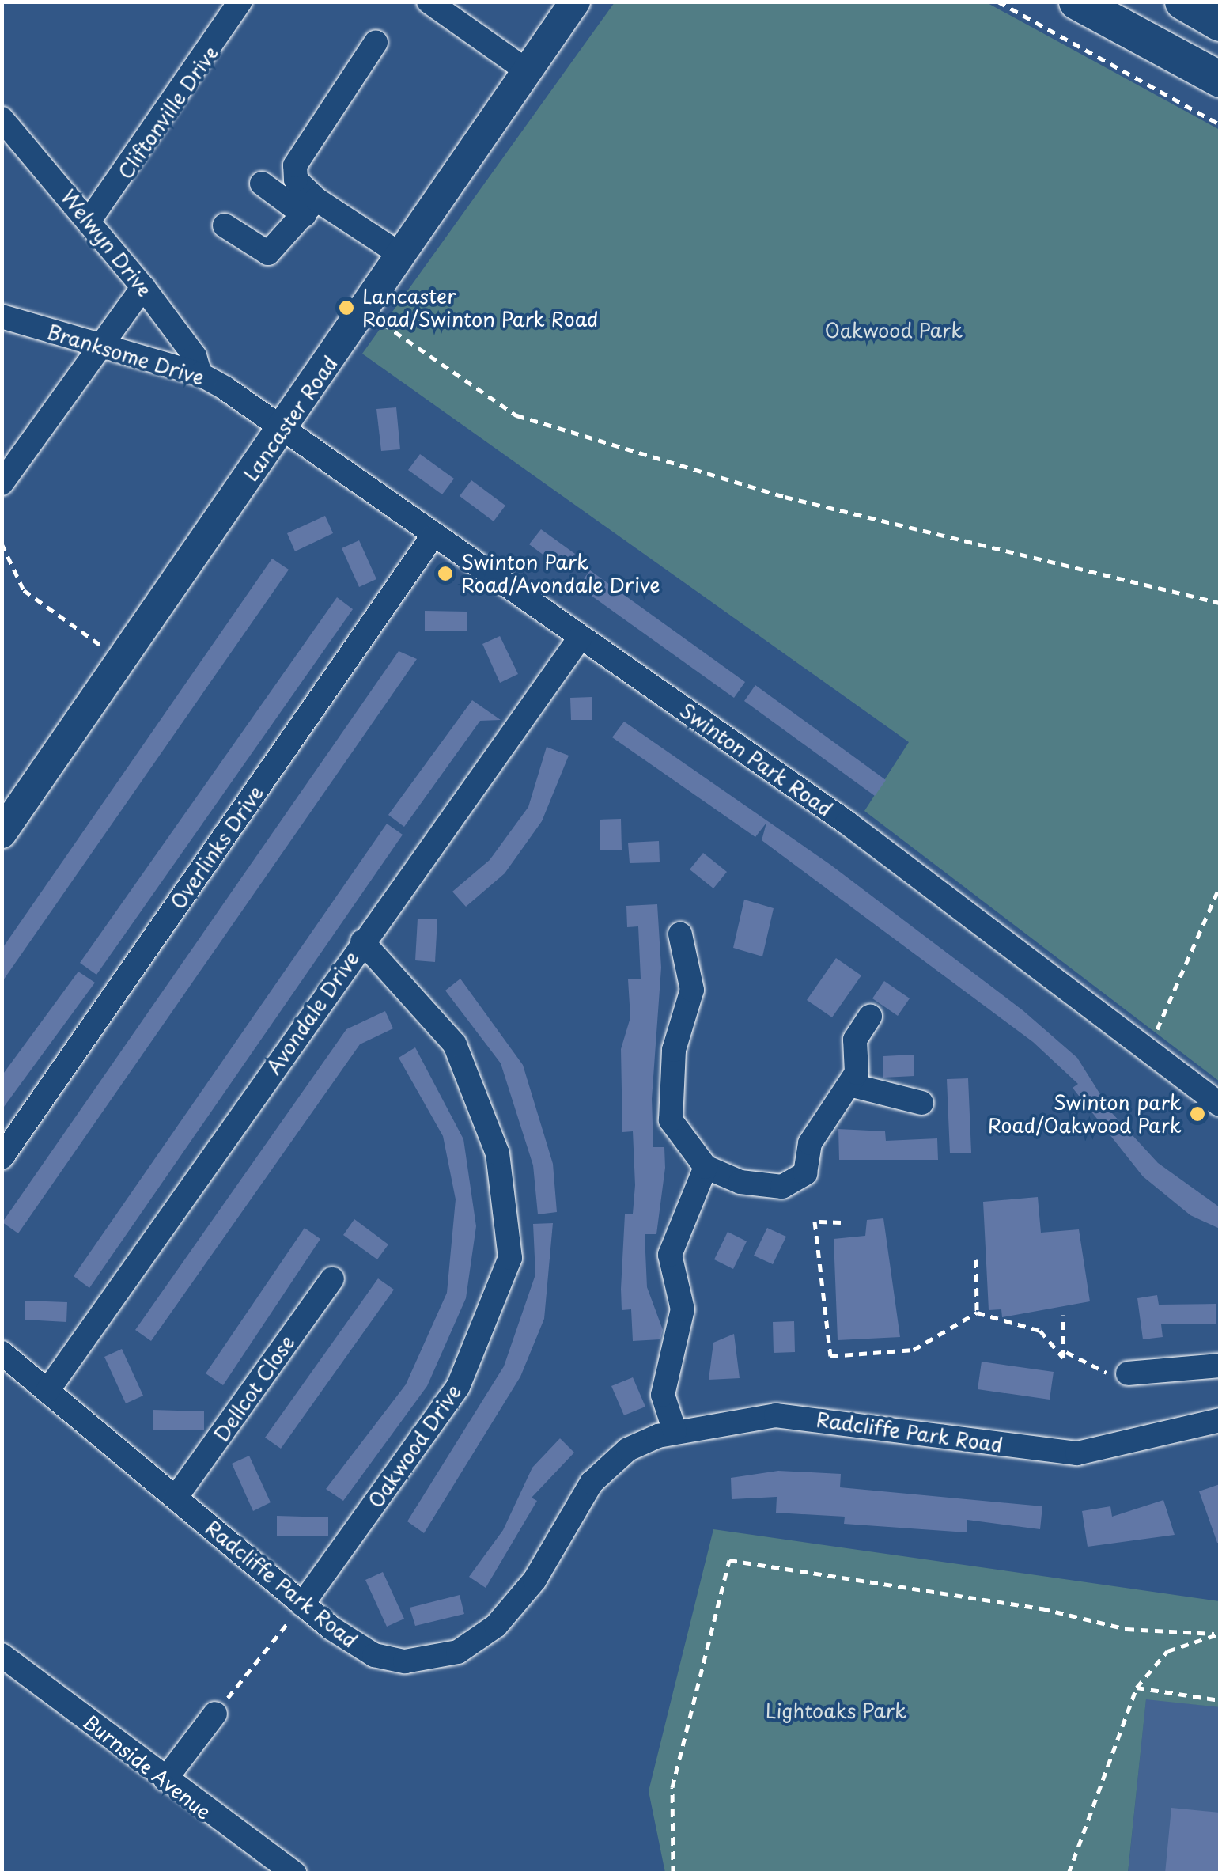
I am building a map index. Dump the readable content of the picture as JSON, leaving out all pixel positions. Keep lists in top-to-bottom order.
{
  "streets": {
    "main road": ["Lancaster Road"],
    "street": [
      "Cliftonville Drive",
      "Welwyn Drive",
      "Branksome Drive",
      "Swinton Park Road",
      "Overlinks Drive",
      "Avondale Drive",
      "Dellcot Close",
      "Radcliffe Park Road",
      "Oakwood Drive",
      "Burnside Avenue"
    ]
  },
  "crossings": [
    ["Cliftonville Drive", "Welwyn Drive"],
    ["Welwyn Drive", "Branksome Drive"],
    ["Branksome Drive", "Lancaster Road"],
    ["Branksome Drive", "Swinton Park Road"],
    ["Lancaster Road", "Swinton Park Road"],
    ["Swinton Park Road", "Overlinks Drive"],
    ["Swinton Park Road", "Avondale Drive"],
    ["Avondale Drive", "Radcliffe Park Road"],
    ["Avondale Drive", "Oakwood Drive"],
    ["Dellcot Close", "Radcliffe Park Road"],
    ["Radcliffe Park Road", "Oakwood Drive"]
  ],
  "parks": ["Oakwood Park", "Lightoaks Park"],
  "places": ["Lancaster Road/Swinton Park Road", "Swinton Park Road/Avondale Drive", "Swinton park Road/Oakwood Park"]
}
